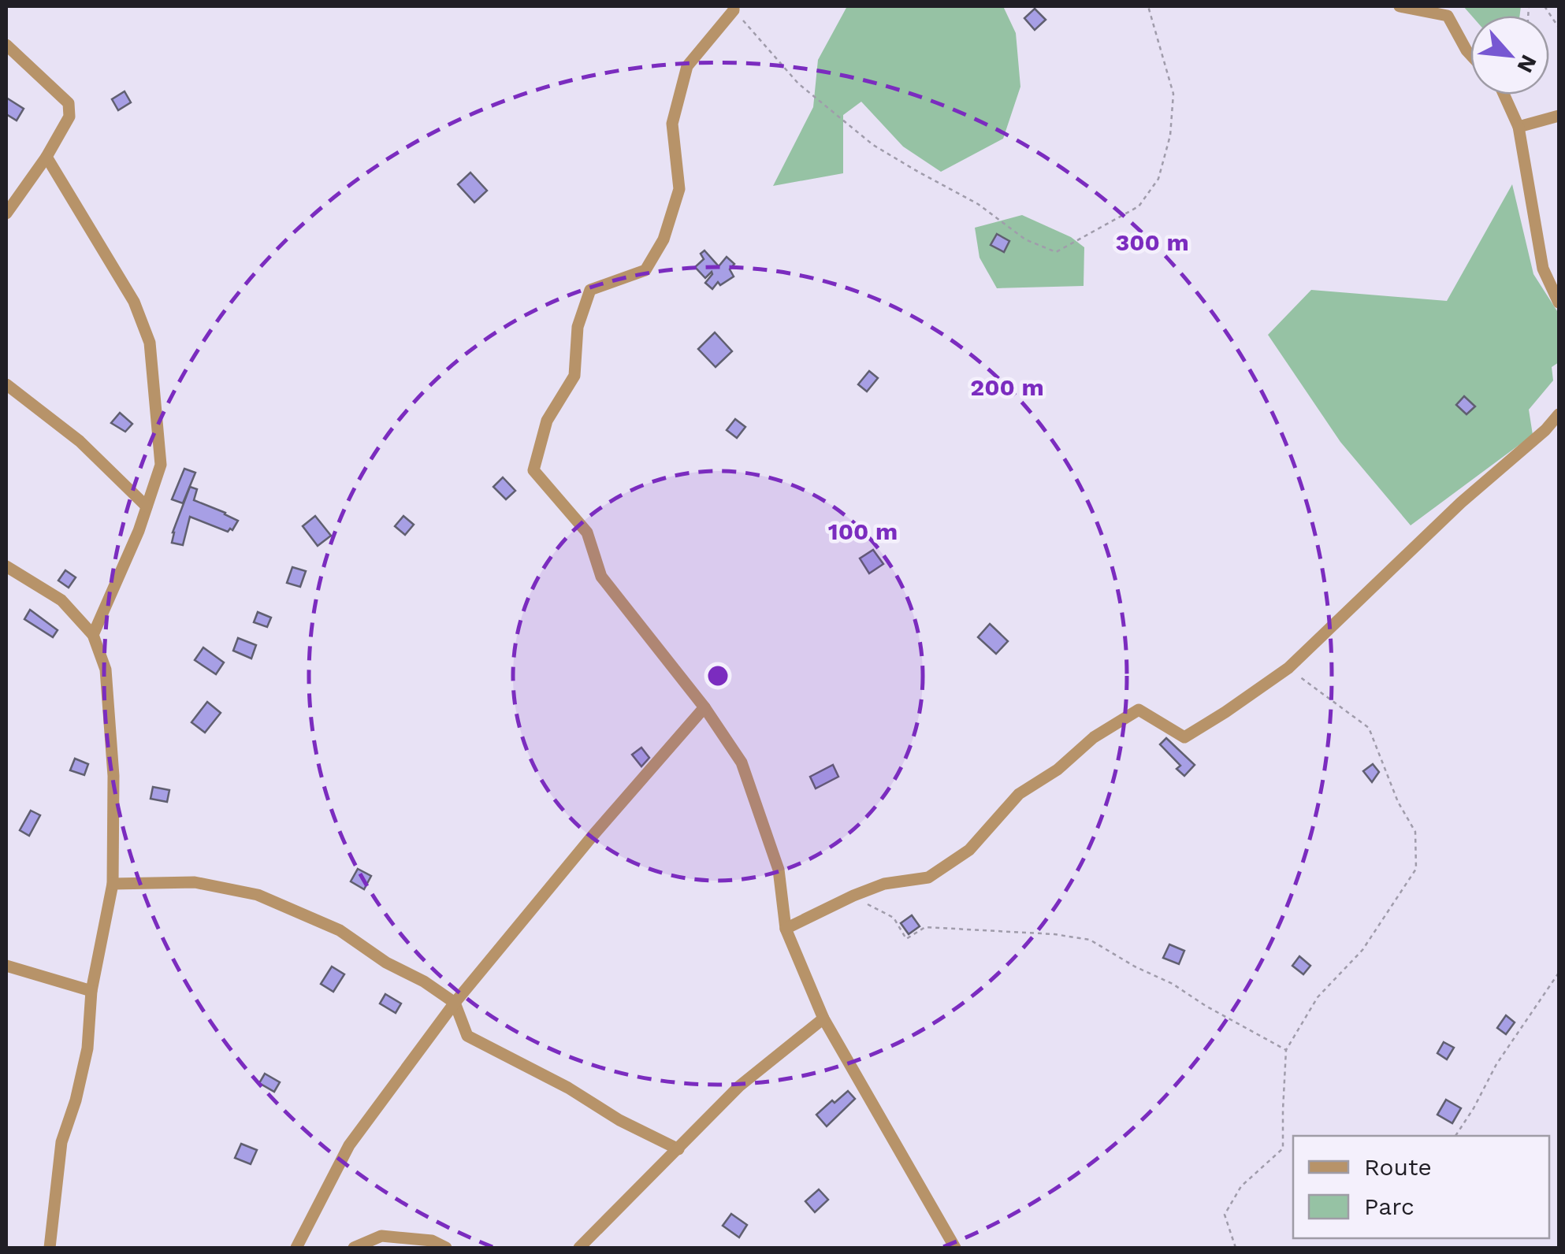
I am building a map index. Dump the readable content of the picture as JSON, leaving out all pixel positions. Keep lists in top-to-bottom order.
{
  "legend": ["Route", "Parc"],
  "north": "bottom right",
  "rings": ["300 m", "200 m", "100 m"]
}
